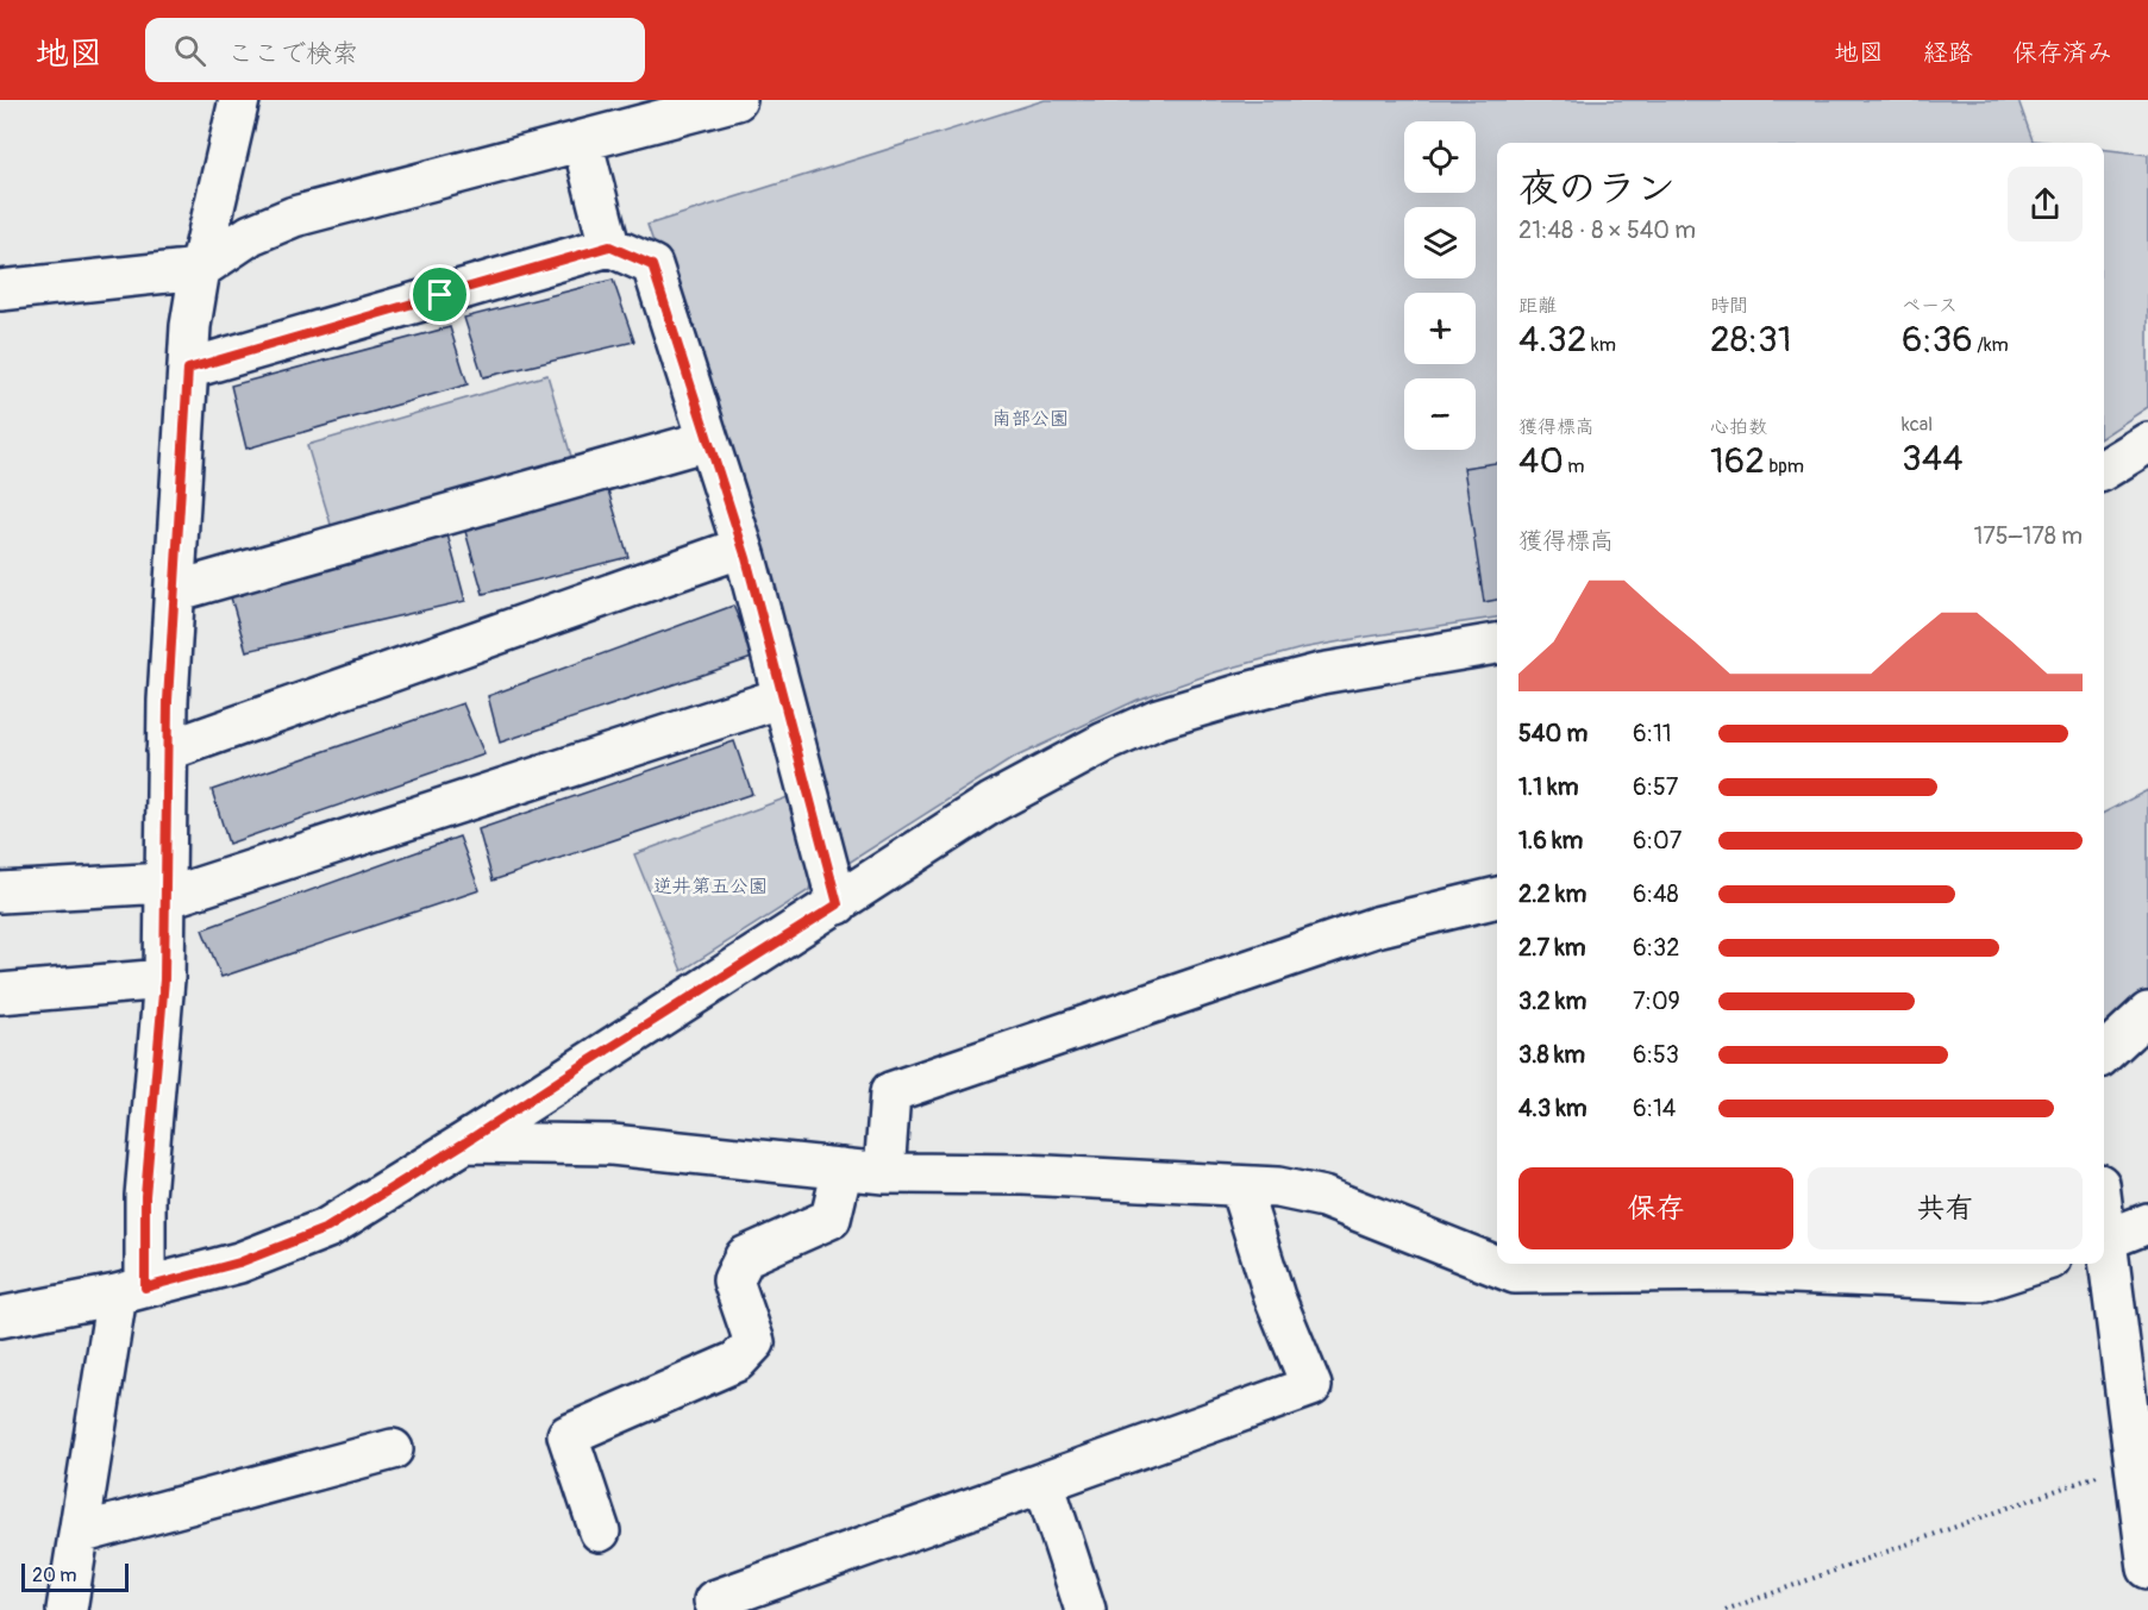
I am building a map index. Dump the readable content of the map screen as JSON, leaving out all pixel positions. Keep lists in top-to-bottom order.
{
  "parks": ["南部公園", "逆井第五公園"],
  "scale_bar": "20 m",
  "page": {
    "header": "地図",
    "search": "ここで検索",
    "nav": ["地図", "経路", "保存済み"],
    "map_buttons": ["+", "−"],
    "heading": ["夜のラン", "21:48 · 8 × 540 m"],
    "stats": [
      ["距離", "4.32 km"],
      ["時間", "28:31"],
      ["ペース", "6:36 /km"],
      ["獲得標高", "40 m"],
      ["心拍数", "162 bpm"],
      ["kcal", "344"]
    ],
    "chart": ["獲得標高", "175–178 m"],
    "list": [
      {
        "name": "540 m",
        "note": "6:11"
      },
      {
        "name": "1.1 km",
        "note": "6:57"
      },
      {
        "name": "1.6 km",
        "note": "6:07"
      },
      {
        "name": "2.2 km",
        "note": "6:48"
      },
      {
        "name": "2.7 km",
        "note": "6:32"
      },
      {
        "name": "3.2 km",
        "note": "7:09"
      },
      {
        "name": "3.8 km",
        "note": "6:53"
      },
      {
        "name": "4.3 km",
        "note": "6:14"
      }
    ],
    "buttons": ["保存", "共有"],
    "scale": "20 m"
  }
}
